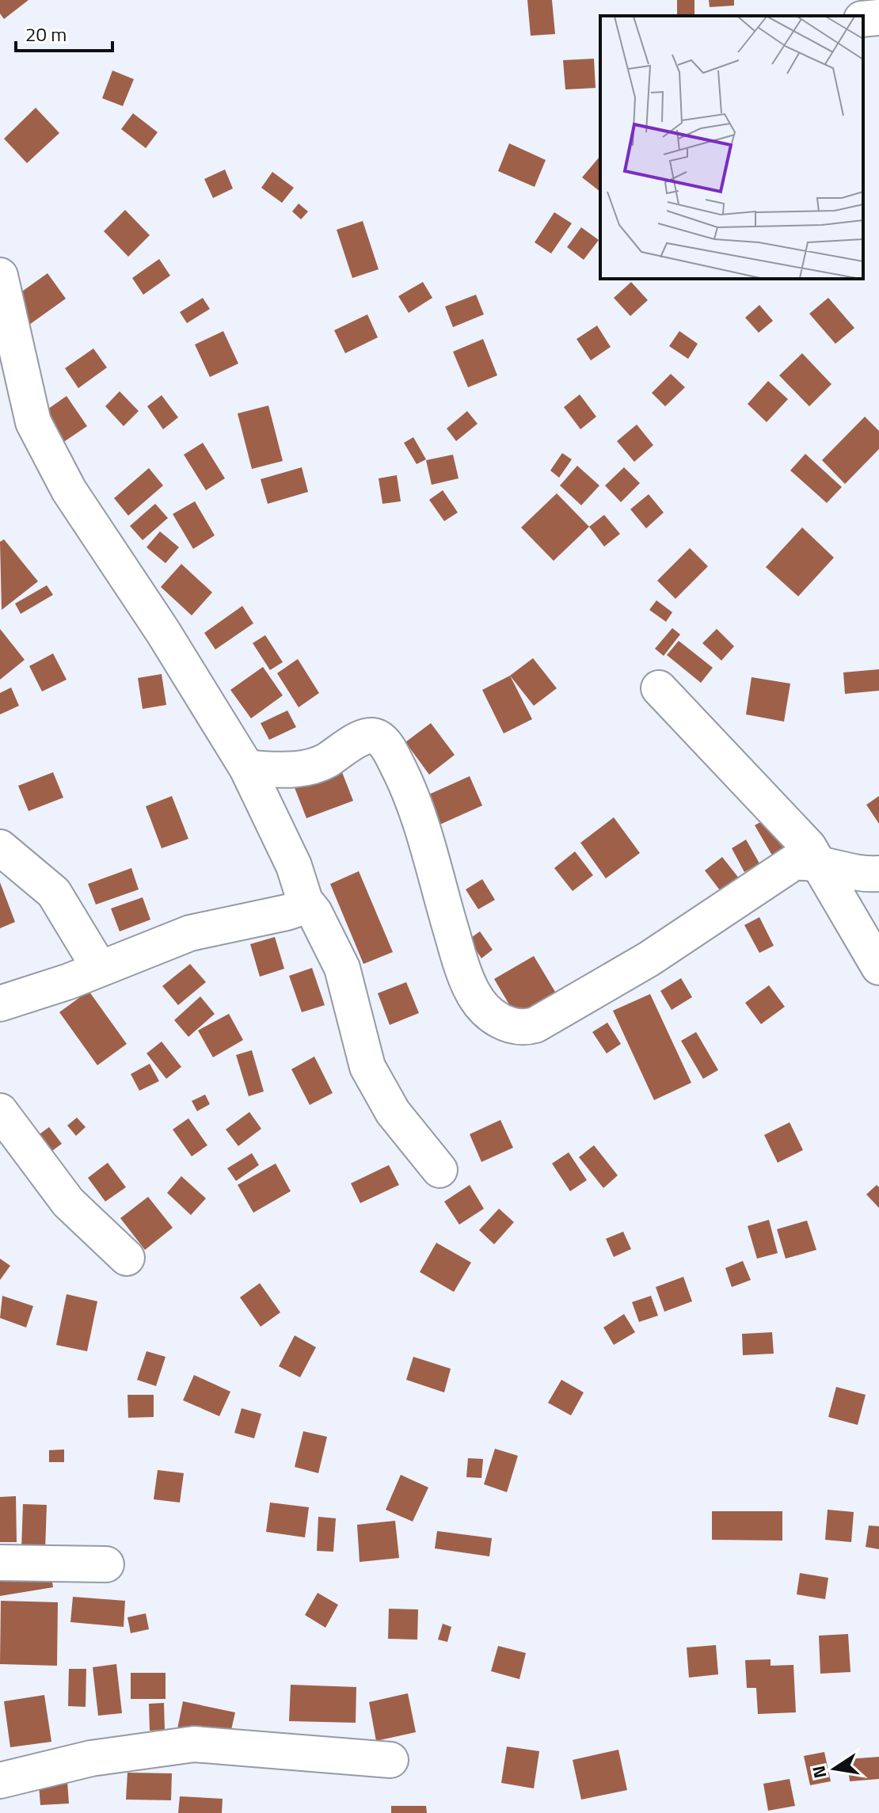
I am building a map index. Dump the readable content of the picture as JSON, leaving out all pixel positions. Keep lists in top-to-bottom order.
{
  "scale_bar": "20 m",
  "north": "left"
}
